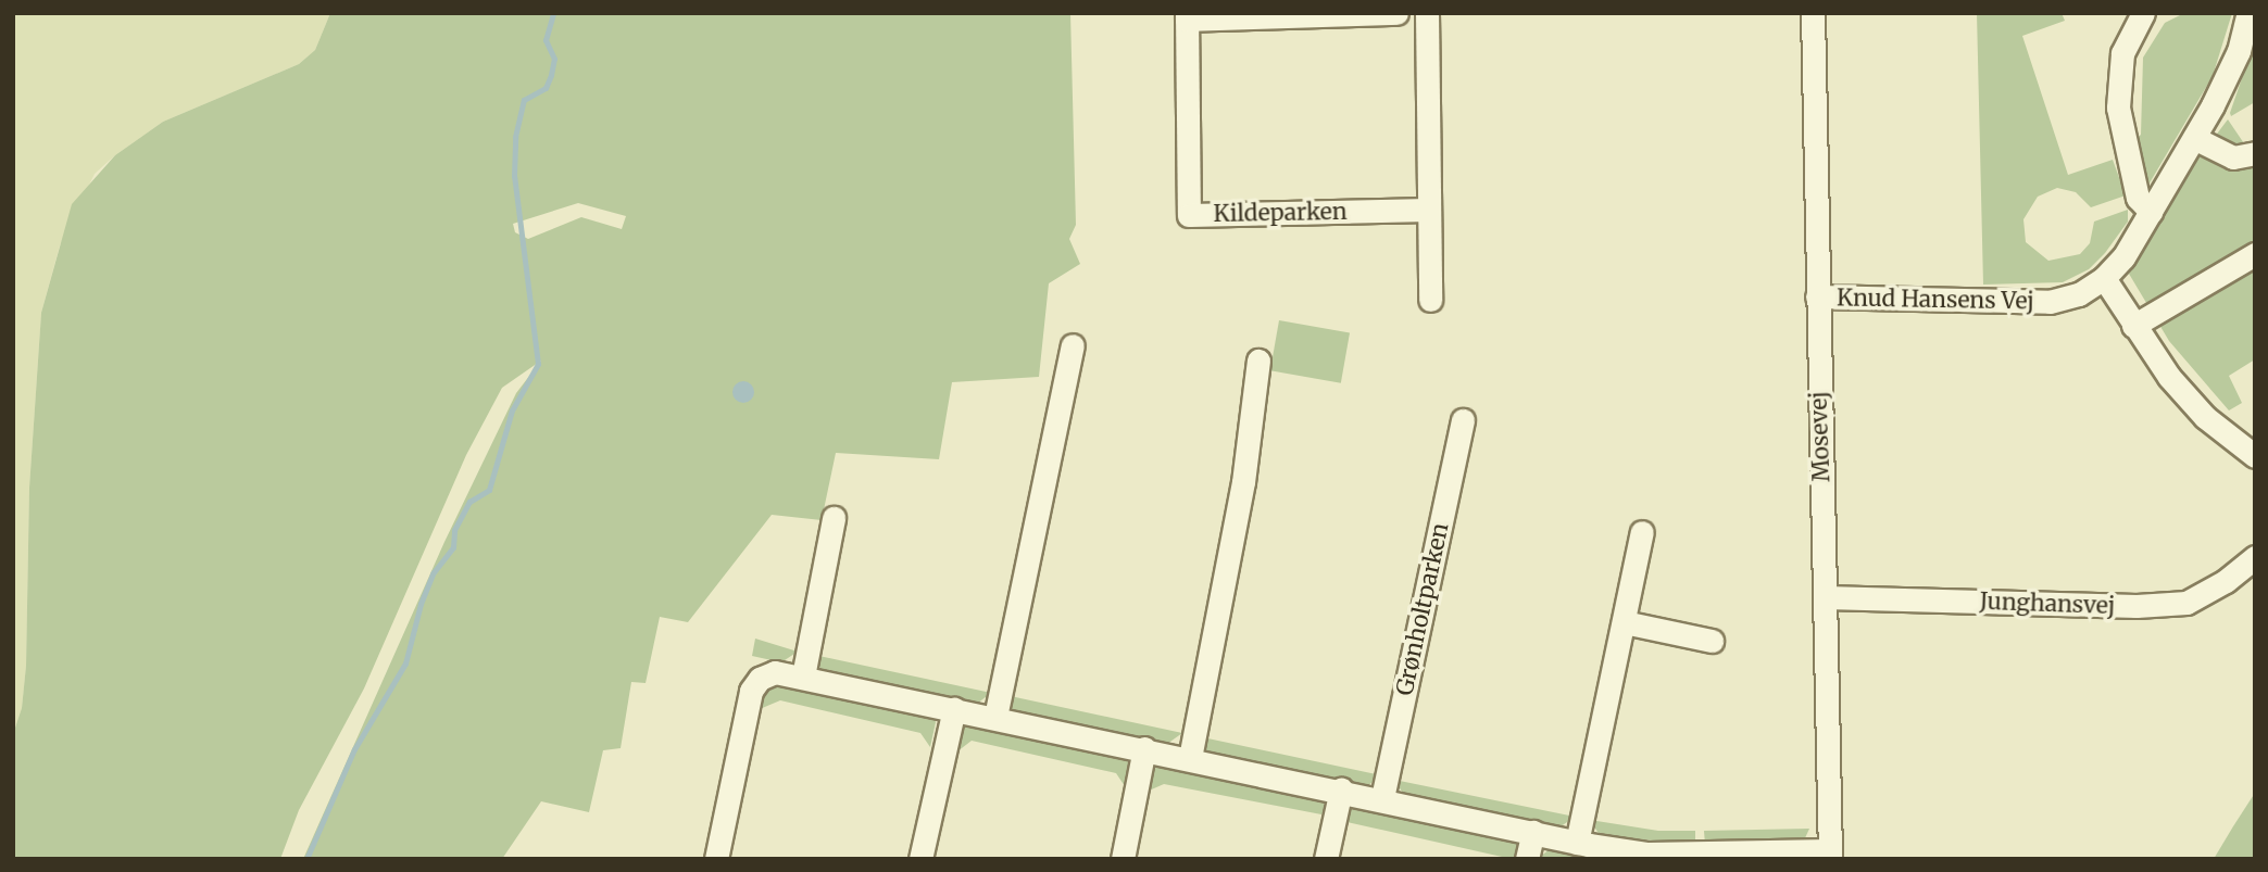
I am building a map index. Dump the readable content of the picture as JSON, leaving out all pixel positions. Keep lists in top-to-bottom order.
{
  "streets": {
    "street": [
      "Kildeparken",
      "Knud Hansens Vej",
      "Mosevej",
      "Junghansvej",
      "Grønholtparken"
    ]
  },
  "crossings": [
    ["Knud Hansens Vej", "Mosevej"],
    ["Mosevej", "Junghansvej"]
  ]
}
